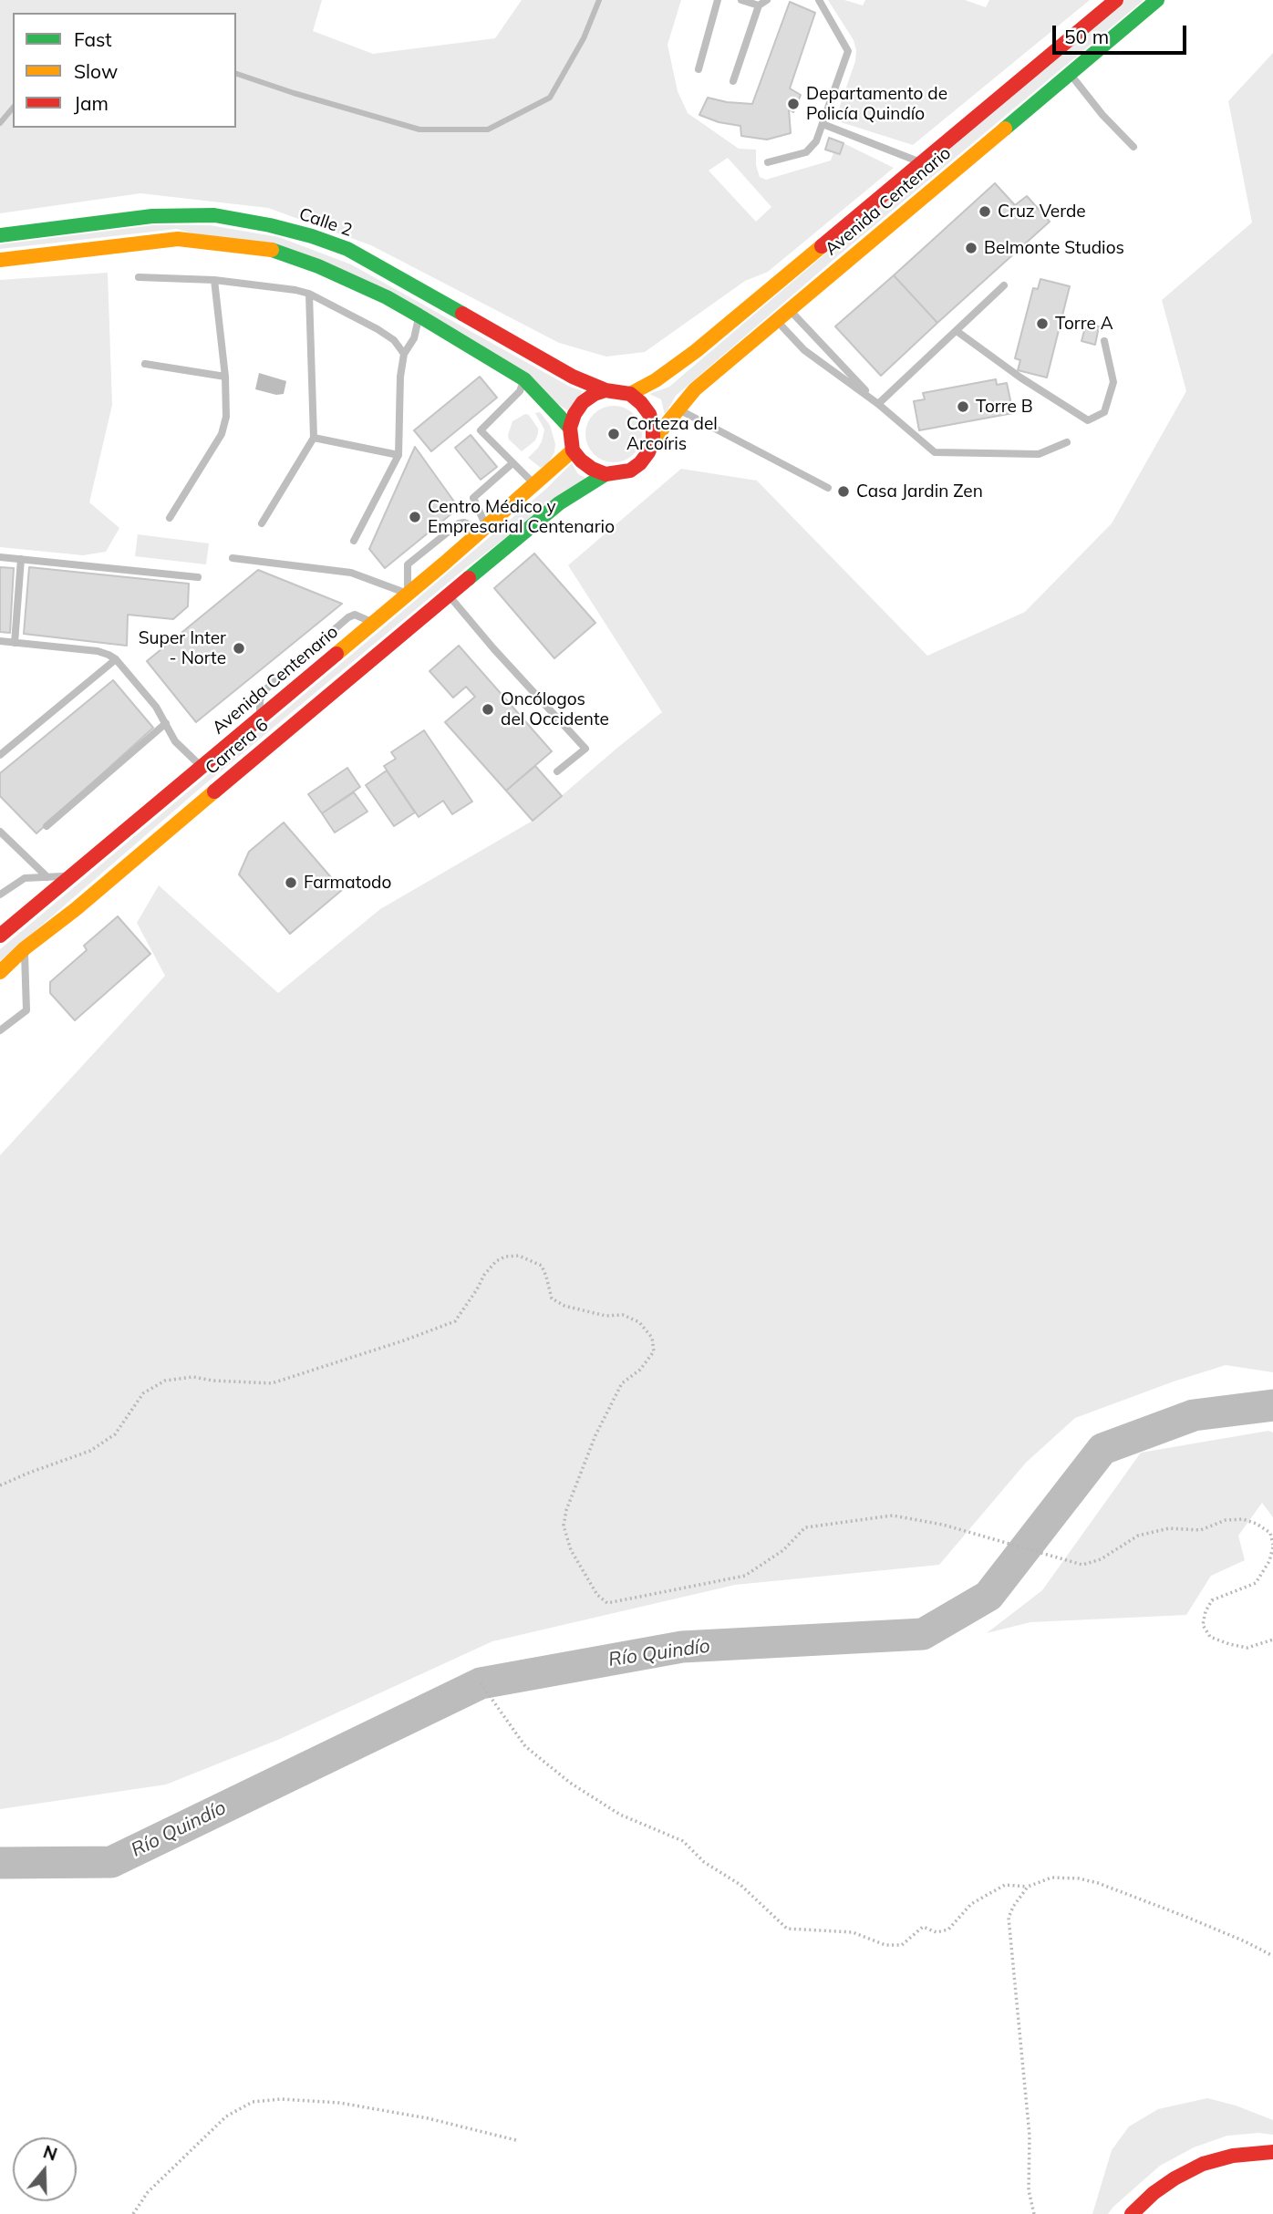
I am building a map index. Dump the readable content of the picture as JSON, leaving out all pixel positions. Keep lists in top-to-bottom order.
{
  "streets": {
    "main road": ["Avenida Centenario", "Calle 2", "Carrera 6"]
  },
  "crossings": [
    ["Avenida Centenario", "Calle 2"],
    ["Avenida Centenario", "Carrera 6"],
    ["Calle 2", "Carrera 6"]
  ],
  "water": ["Río Quindío"],
  "places": [
    "Departamento de Policía Quindío",
    "Cruz Verde",
    "Belmonte Studios",
    "Torre A",
    "Torre B",
    "Corteza del Arcoíris",
    "Casa Jardin Zen",
    "Centro Médico y Empresarial Centenario",
    "Super Inter - Norte",
    "Oncólogos del Occidente",
    "Farmatodo"
  ],
  "legend": ["Fast", "Slow", "Jam"],
  "scale_bar": "50 m",
  "north": "top"
}
